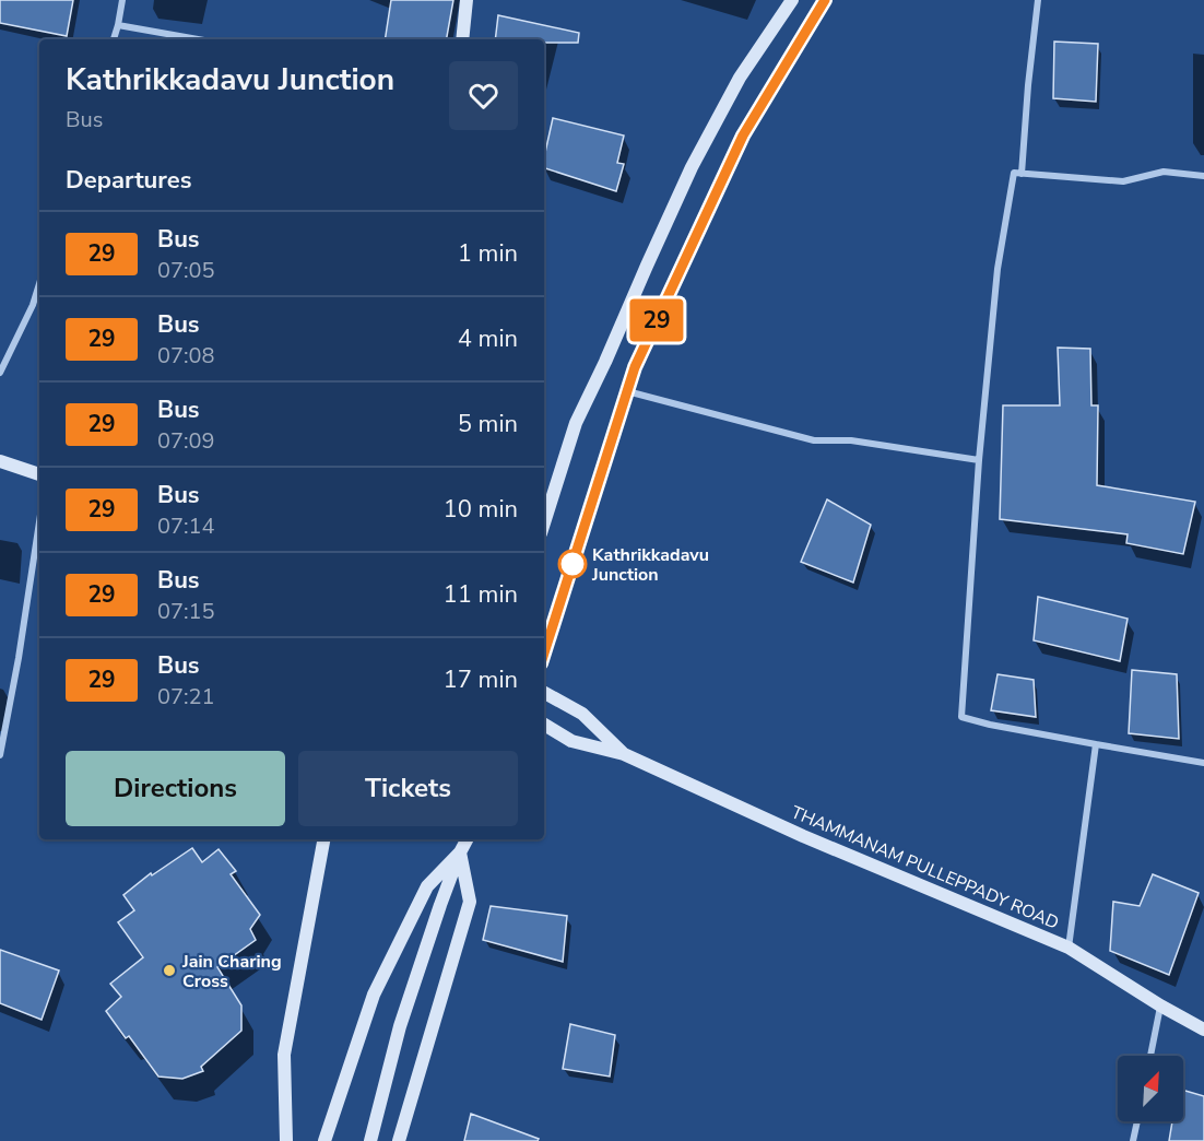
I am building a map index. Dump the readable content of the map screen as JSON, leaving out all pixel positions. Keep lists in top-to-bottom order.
{
  "streets": {
    "main road": ["THAMMANAM PULLEPPADY ROAD"]
  },
  "places": ["Kathrikkadavu Junction", "Jain Charing Cross"],
  "lines": ["bus line 29"],
  "north": "top right",
  "page": {
    "on_map": "29",
    "heading": [
      ["Kathrikkadavu Junction", "Bus"],
      "Departures"
    ],
    "list": [
      {
        "mark": "29",
        "name": "Bus",
        "note": "07:05",
        "value": "1 min"
      },
      {
        "mark": "29",
        "name": "Bus",
        "note": "07:08",
        "value": "4 min"
      },
      {
        "mark": "29",
        "name": "Bus",
        "note": "07:09",
        "value": "5 min"
      },
      {
        "mark": "29",
        "name": "Bus",
        "note": "07:14",
        "value": "10 min"
      },
      {
        "mark": "29",
        "name": "Bus",
        "note": "07:15",
        "value": "11 min"
      },
      {
        "mark": "29",
        "name": "Bus",
        "note": "07:21",
        "value": "17 min"
      }
    ],
    "buttons": ["Directions", "Tickets"]
  }
}
